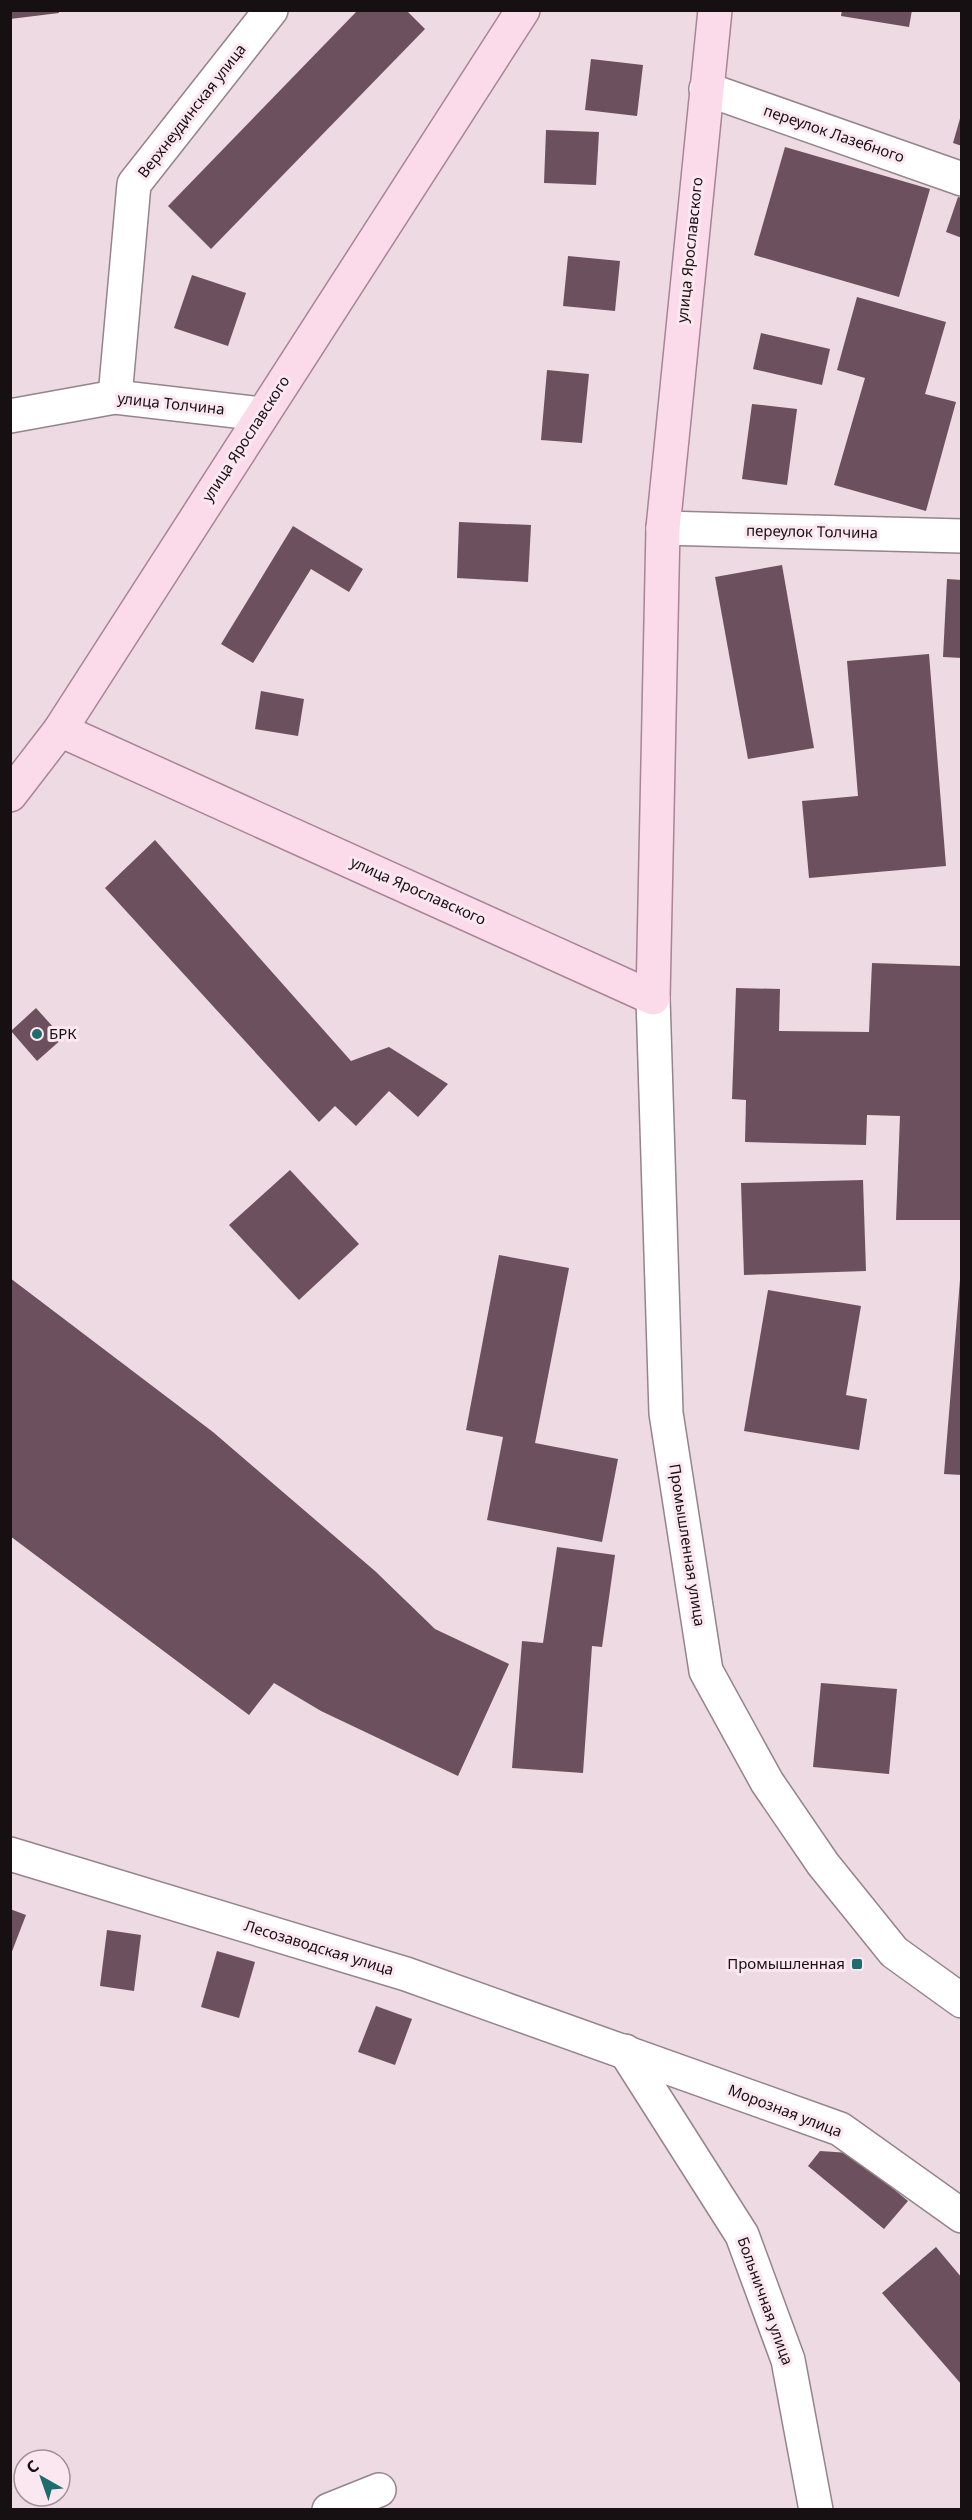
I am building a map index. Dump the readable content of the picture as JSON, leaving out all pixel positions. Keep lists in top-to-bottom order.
{
  "streets": {
    "main road": ["улица Ярославского"],
    "street": [
      "Верхнеудинская улица",
      "переулок Лазебного",
      "улица Толчина",
      "переулок Толчина",
      "Промышленная улица",
      "Лесозаводская улица",
      "Морозная улица",
      "Больничная улица"
    ]
  },
  "crossings": [
    ["Верхнеудинская улица", "улица Толчина"],
    ["переулок Лазебного", "улица Ярославского"],
    ["улица Ярославского", "улица Толчина"],
    ["улица Ярославского", "переулок Толчина"],
    ["улица Ярославского", "Промышленная улица"],
    ["Лесозаводская улица", "Морозная улица"],
    ["Лесозаводская улица", "Больничная улица"],
    ["Морозная улица", "Больничная улица"]
  ],
  "places": {
    "other": ["БРК"],
    "transit": ["Промышленная"]
  },
  "north": "top left"
}
